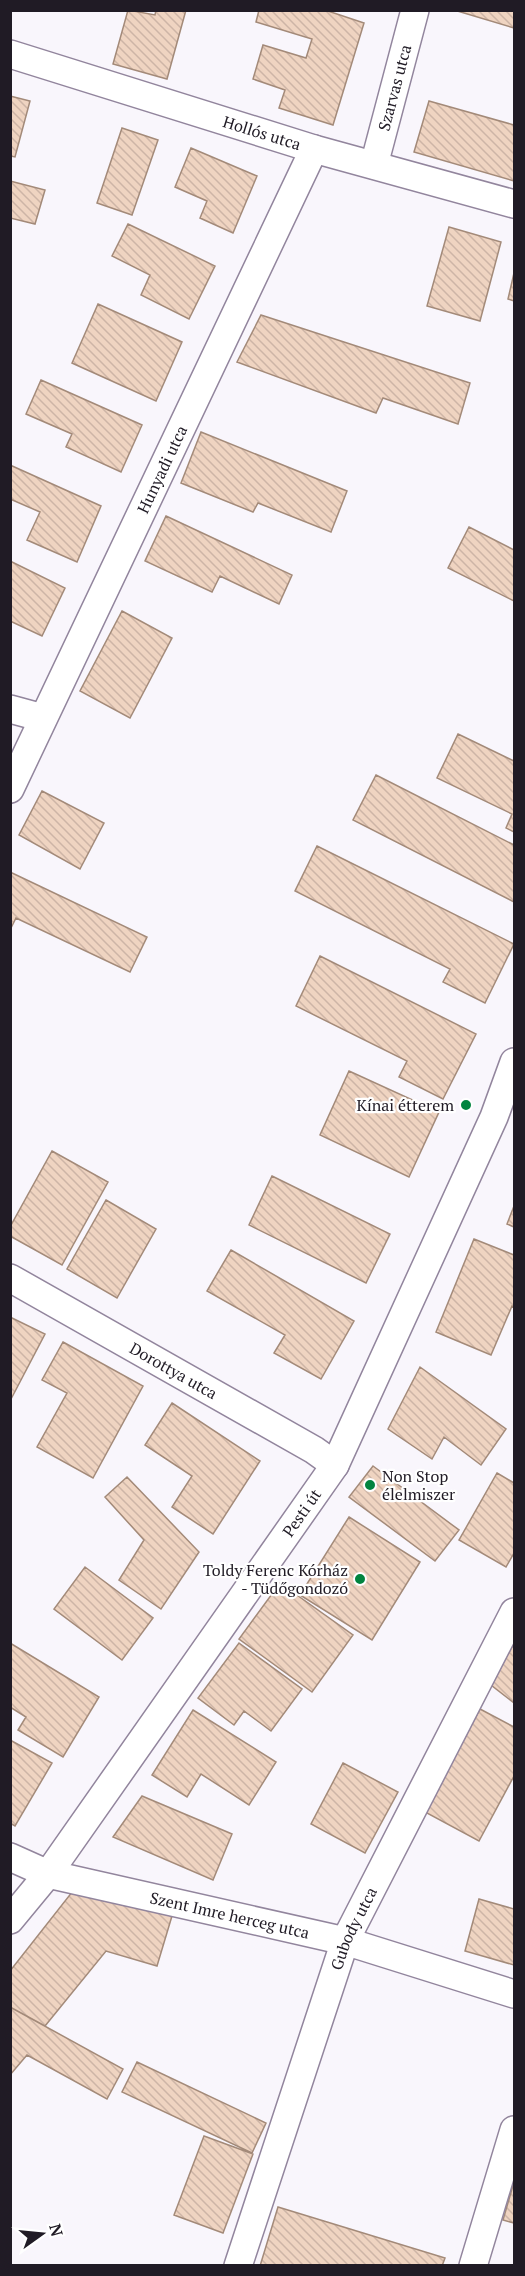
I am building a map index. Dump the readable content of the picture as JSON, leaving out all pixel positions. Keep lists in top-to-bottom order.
{
  "streets": {
    "street": [
      "Szarvas utca",
      "Hollós utca",
      "Hunyadi utca",
      "Dorottya utca",
      "Pesti út",
      "Szent Imre herceg utca",
      "Gubody utca"
    ]
  },
  "crossings": [
    ["Szarvas utca", "Hollós utca"],
    ["Hollós utca", "Hunyadi utca"],
    ["Dorottya utca", "Pesti út"],
    ["Pesti út", "Szent Imre herceg utca"],
    ["Szent Imre herceg utca", "Gubody utca"]
  ],
  "places": ["Kínai étterem", "Non Stop élelmiszer", "Toldy Ferenc Kórház - Tüdőgondozó"],
  "north": "right"
}
